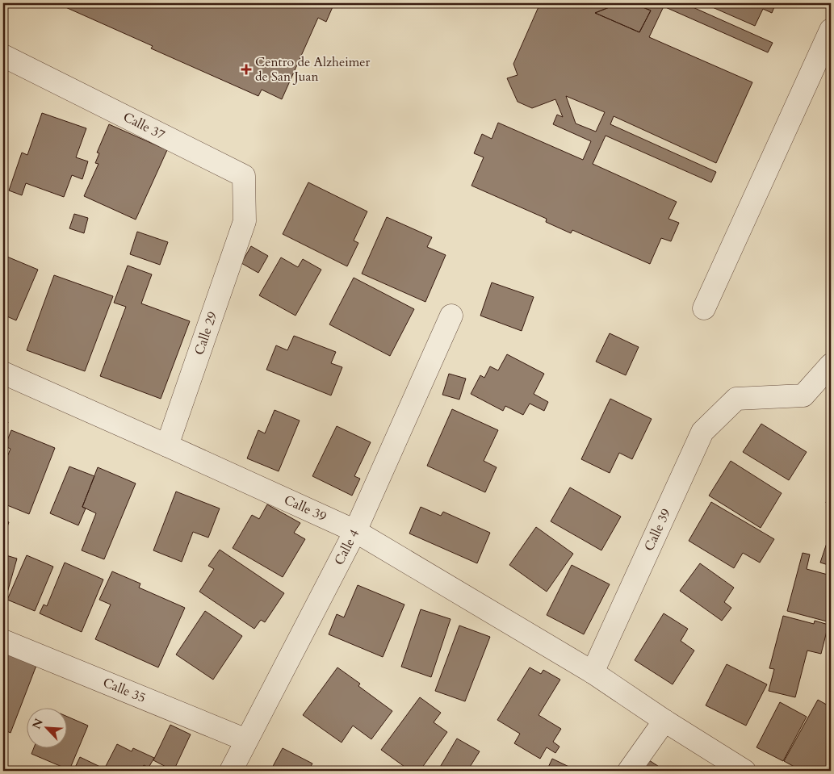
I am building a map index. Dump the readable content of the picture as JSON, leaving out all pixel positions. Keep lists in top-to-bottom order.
{
  "streets": {
    "street": [
      "Calle 37",
      "Calle 29",
      "Calle 39",
      "Calle 4",
      "Calle 35"
    ]
  },
  "crossings": [
    ["Calle 37", "Calle 29"],
    ["Calle 29", "Calle 39"],
    ["Calle 39", "Calle 4"],
    ["Calle 4", "Calle 35"]
  ],
  "places": {
    "health": ["Centro de Alzheimer de San Juan"]
  },
  "north": "top left"
}
